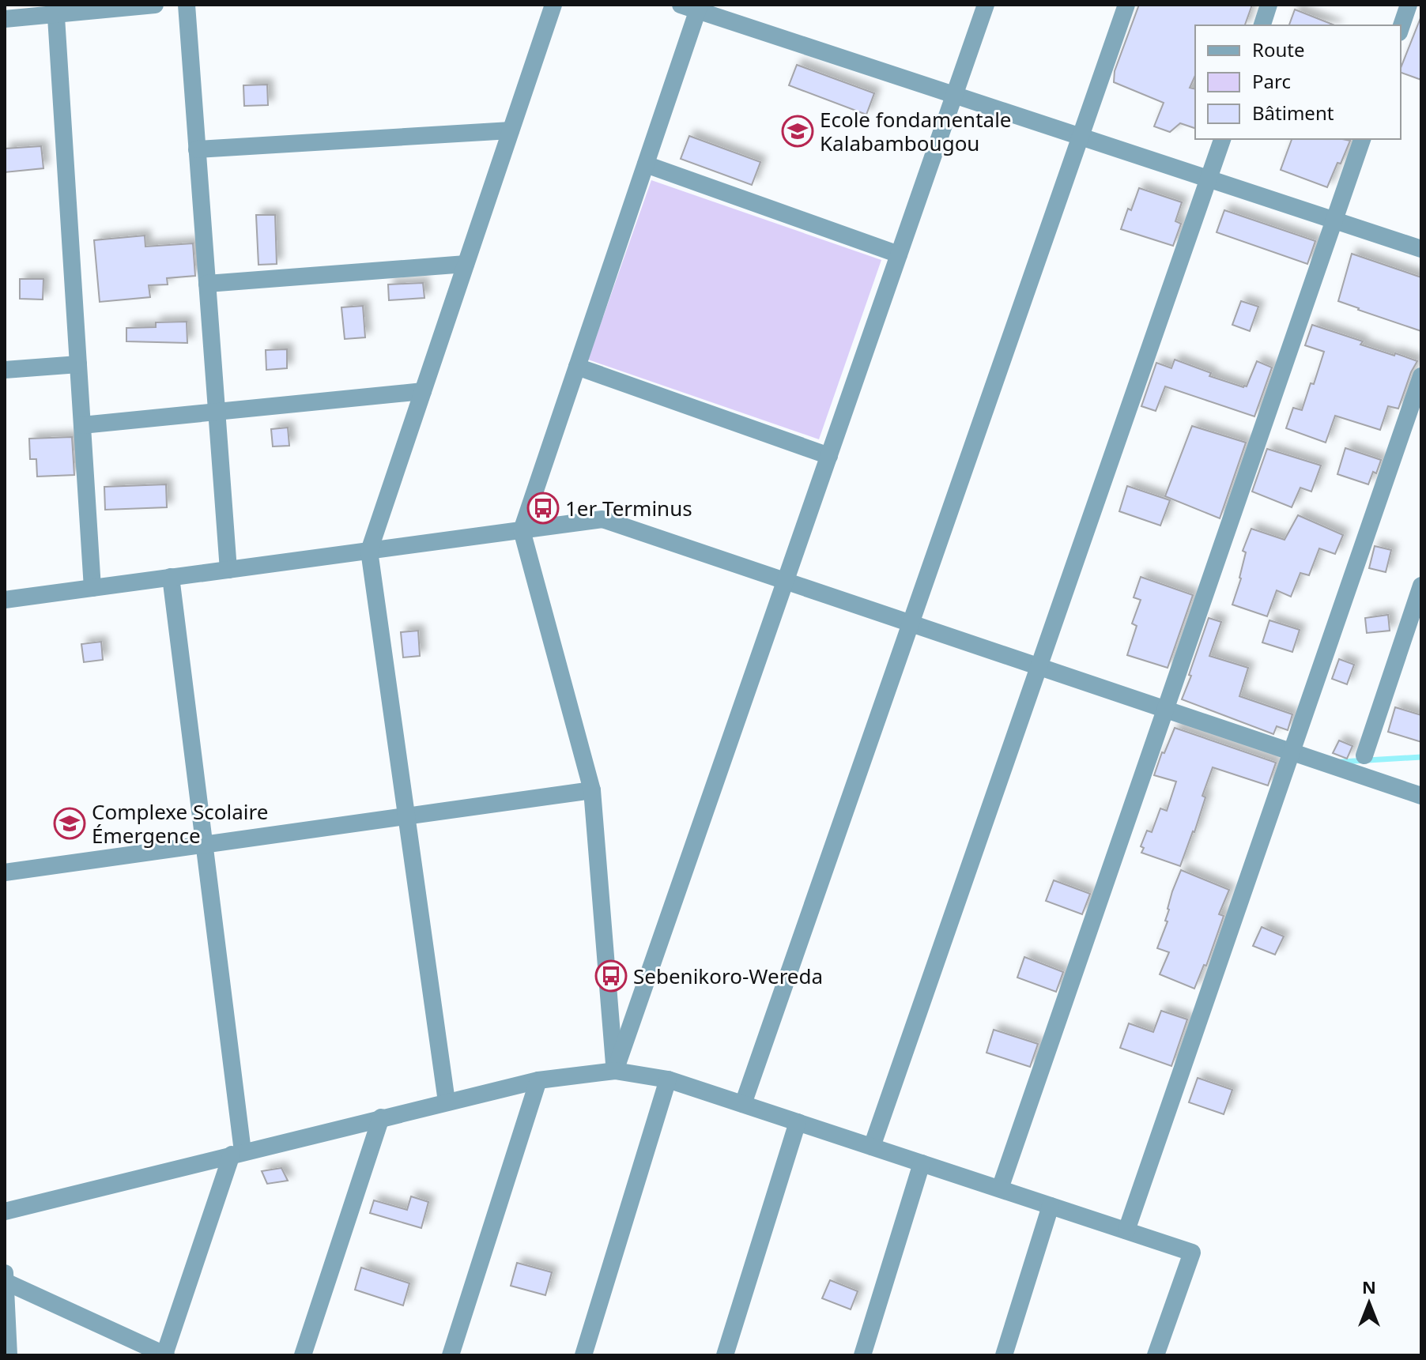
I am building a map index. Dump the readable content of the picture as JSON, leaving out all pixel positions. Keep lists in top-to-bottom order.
{
  "places": {
    "school or university": ["Ecole fondamentale Kalabambougou", "Complexe Scolaire Émergence"],
    "bus stop": ["1er Terminus", "Sebenikoro-Wereda"]
  },
  "legend": ["Route", "Parc", "Bâtiment"],
  "north": "top"
}
